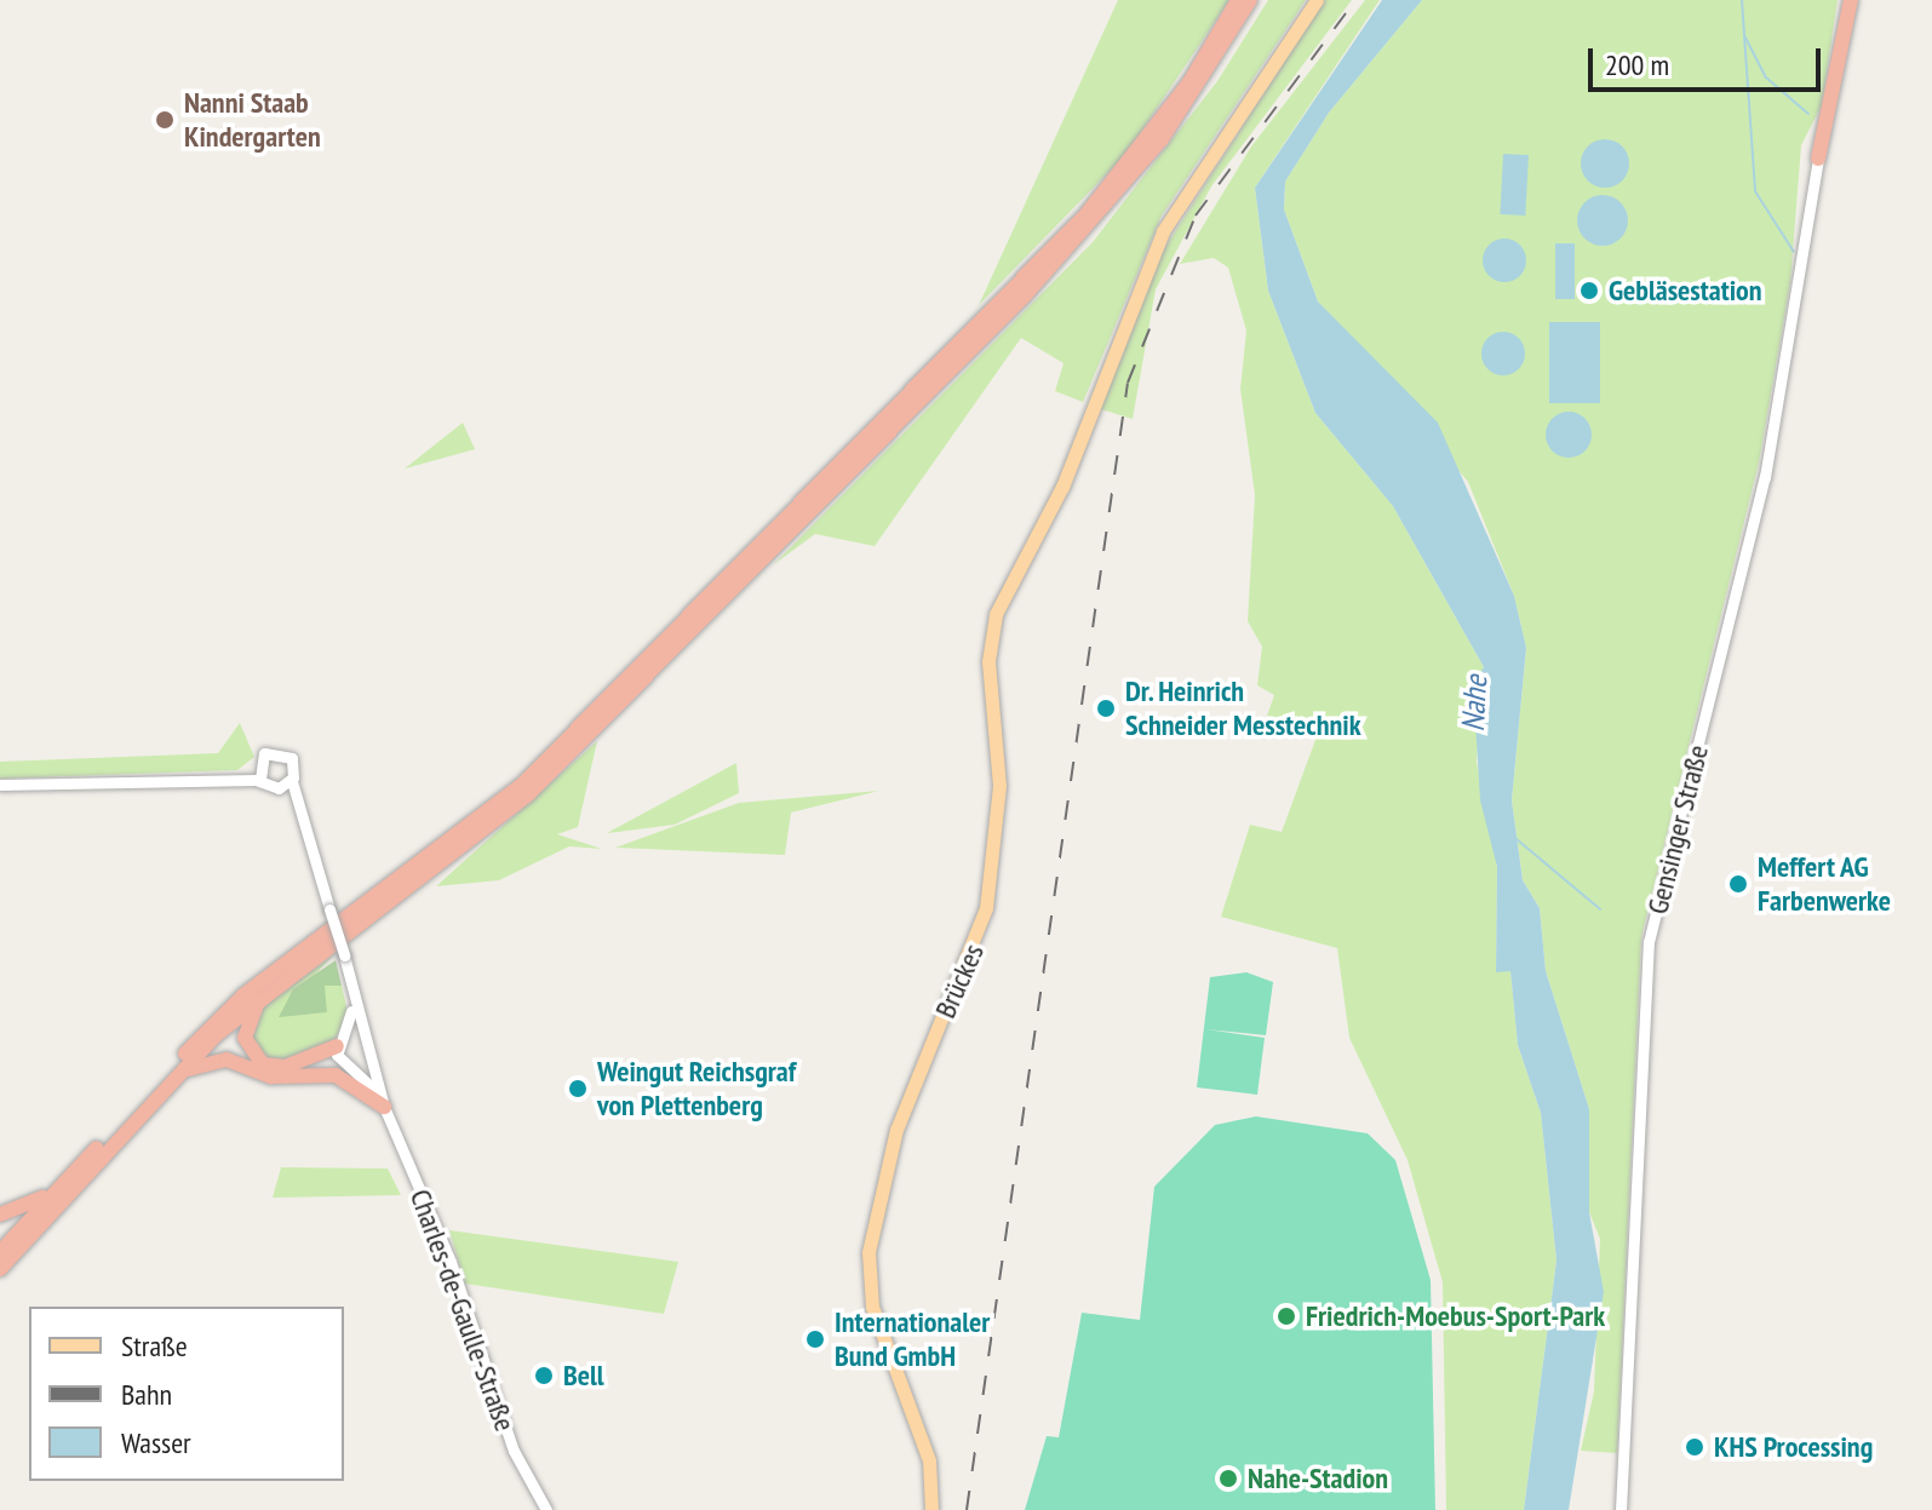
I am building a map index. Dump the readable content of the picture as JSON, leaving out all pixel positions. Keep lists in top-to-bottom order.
{
  "streets": {
    "main road": ["Brückes"],
    "street": ["Gensinger Straße", "Charles-de-Gaulle-Straße"]
  },
  "water": ["Nahe"],
  "places": [
    "Nanni Staab Kindergarten",
    "Gebläsestation",
    "Dr. Heinrich Schneider Messtechnik",
    "Meffert AG Farbenwerke",
    "Weingut Reichsgraf von Plettenberg",
    "Friedrich-Moebus-Sport-Park",
    "Internationaler Bund GmbH",
    "Bell",
    "KHS Processing",
    "Nahe-Stadion"
  ],
  "legend": ["Straße", "Bahn", "Wasser"],
  "scale_bar": "200 m"
}
